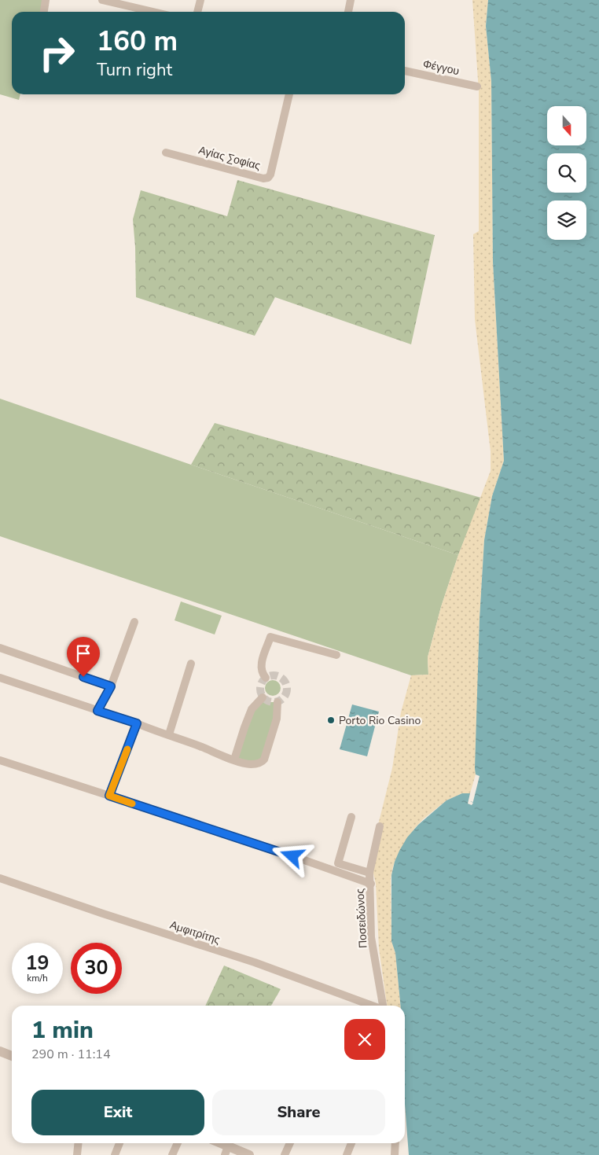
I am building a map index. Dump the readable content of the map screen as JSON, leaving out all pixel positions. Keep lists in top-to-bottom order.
{
  "streets": {
    "street": [
      "Φέγγου",
      "Αγίας Σοφίας",
      "Ποσειδώνος",
      "Αμφιτρίτης"
    ]
  },
  "places": ["Porto Rio Casino"],
  "north": "bottom",
  "page": {
    "turn": ["160 m", "Turn right"],
    "speed": "19 km/h",
    "limit": "30",
    "heading": ["1 min", "290 m · 11:14"],
    "buttons": ["Exit", "Share"]
  }
}
